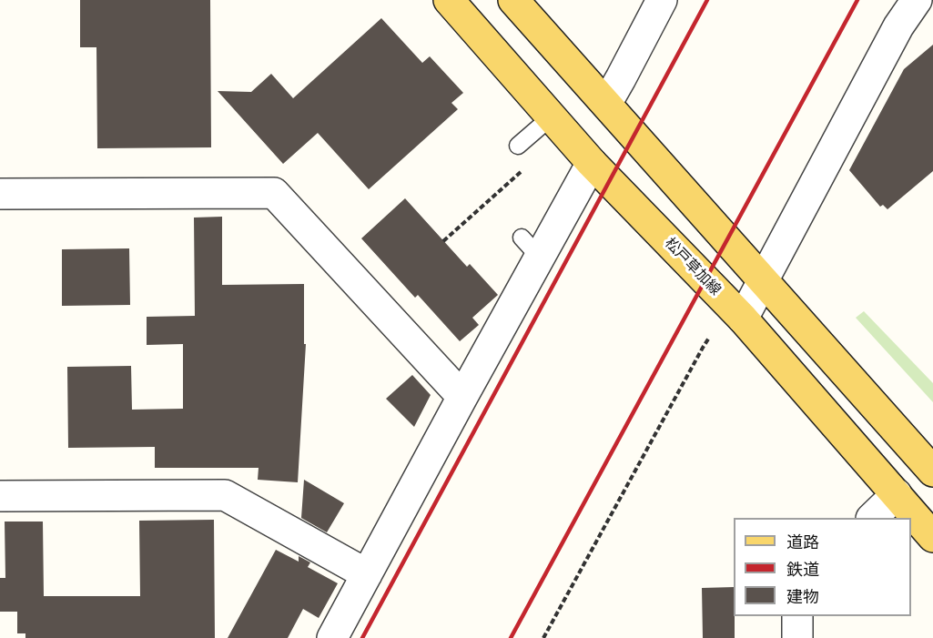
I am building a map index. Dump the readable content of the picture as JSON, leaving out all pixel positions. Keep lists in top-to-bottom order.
{
  "streets": {
    "main road": ["松戸草加線"]
  },
  "legend": ["道路", "鉄道", "建物"]
}
